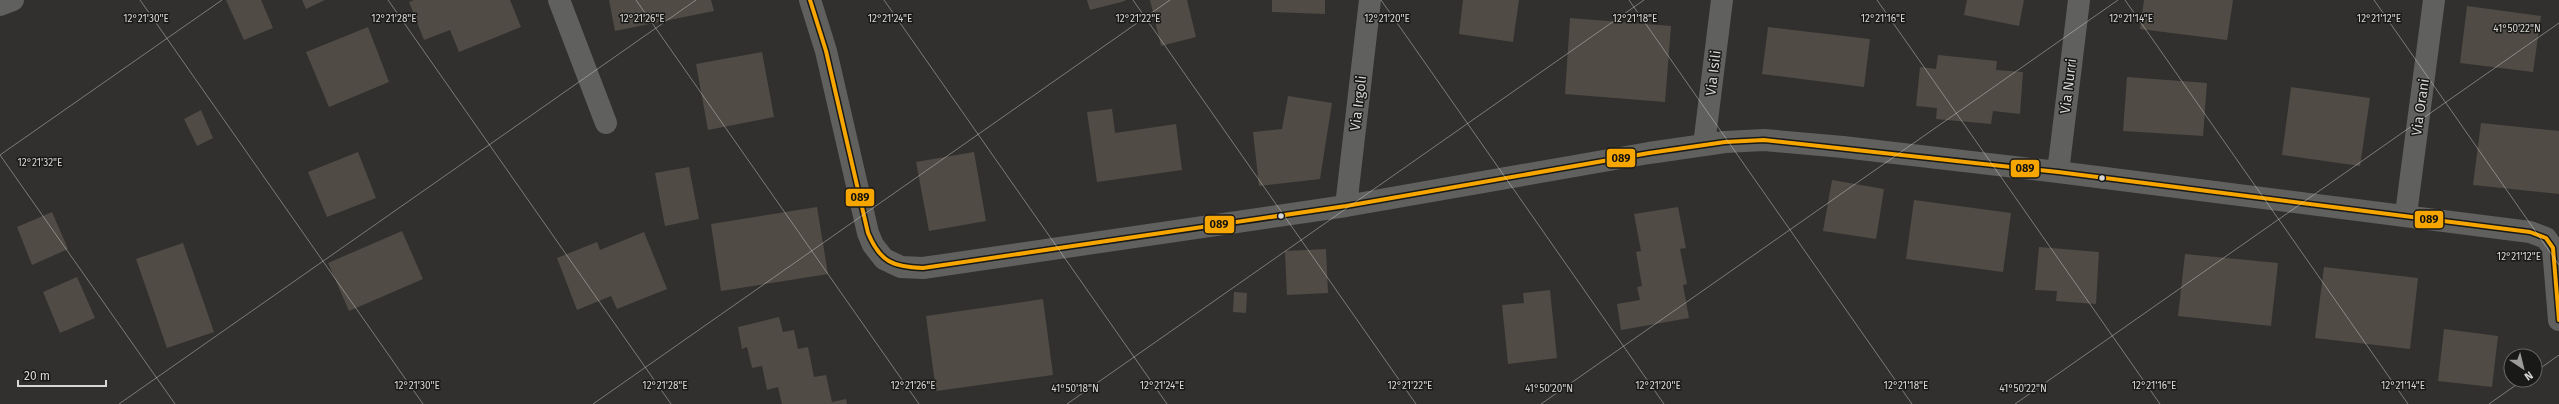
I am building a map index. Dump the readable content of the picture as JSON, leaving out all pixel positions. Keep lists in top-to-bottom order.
{
  "streets": {
    "street": [
      "Via Isili",
      "Via Nurri",
      "Via Irgoli",
      "Via Orani"
    ]
  },
  "lines": ["transit line 089"],
  "scale_bar": "20 m",
  "north": "bottom right",
  "coordinates": [
    "12°21'30\"E",
    "12°21'28\"E",
    "12°21'26\"E",
    "12°21'24\"E",
    "12°21'22\"E",
    "12°21'20\"E",
    "12°21'18\"E",
    "12°21'16\"E",
    "12°21'12\"E",
    "12°21'14\"E",
    "41°50'22\"N",
    "12°21'32\"E",
    "41°50'18\"N",
    "41°50'20\"N"
  ]
}
